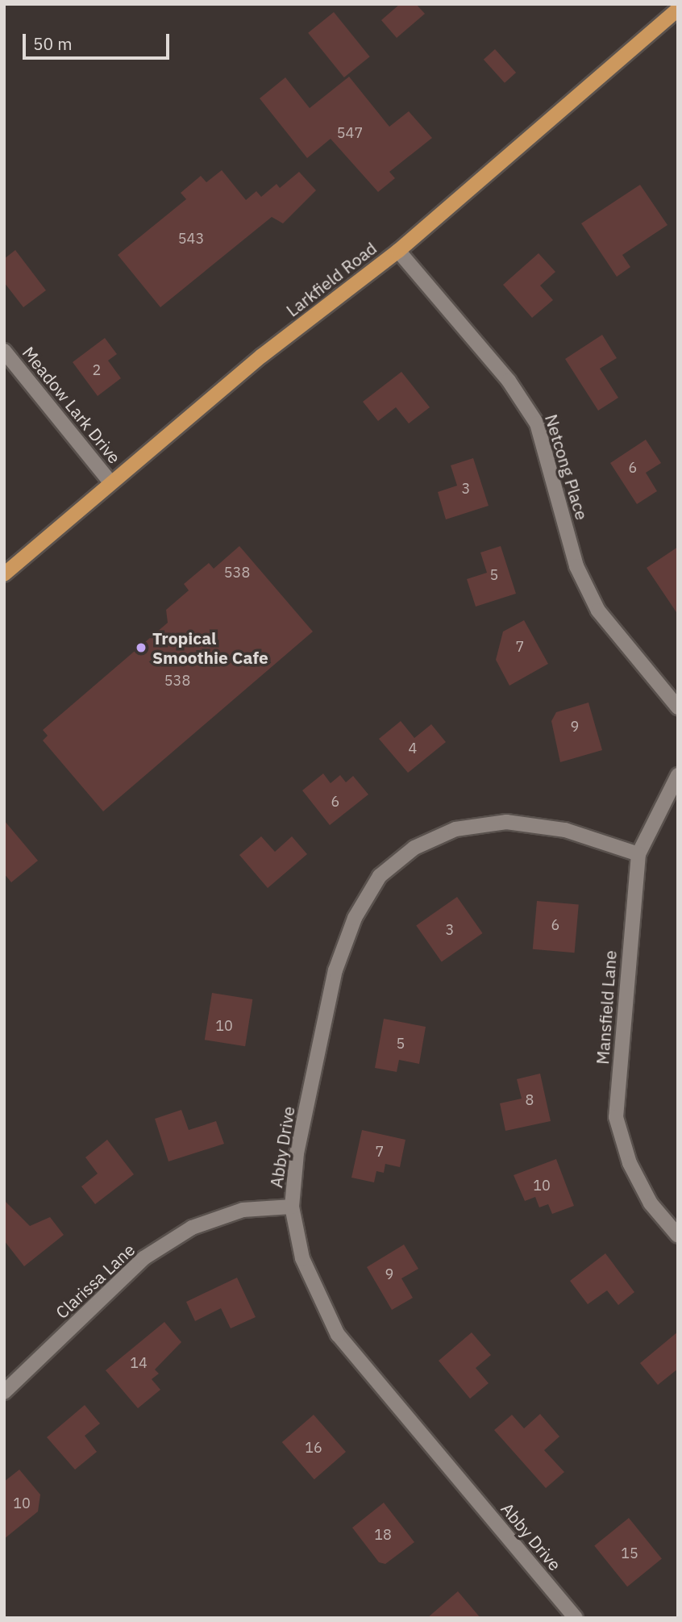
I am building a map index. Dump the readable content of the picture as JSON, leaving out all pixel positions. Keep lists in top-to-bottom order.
{
  "streets": {
    "main road": ["Larkfield Road"],
    "street": [
      "Meadow Lark Drive",
      "Netcong Place",
      "Mansfield Lane",
      "Abby Drive",
      "Clarissa Lane"
    ]
  },
  "crossings": [
    ["Larkfield Road", "Meadow Lark Drive"],
    ["Larkfield Road", "Netcong Place"],
    ["Mansfield Lane", "Abby Drive"],
    ["Abby Drive", "Clarissa Lane"]
  ],
  "places": ["Tropical Smoothie Cafe"],
  "house_numbers": [
    "547",
    "543",
    "2",
    "6",
    "3",
    "538",
    "5",
    "7",
    "538",
    "9",
    "4",
    "6",
    "6",
    "3",
    "10",
    "5",
    "8",
    "7",
    "10",
    "9",
    "14",
    "16",
    "10",
    "18",
    "15"
  ],
  "scale_bar": "50 m"
}
